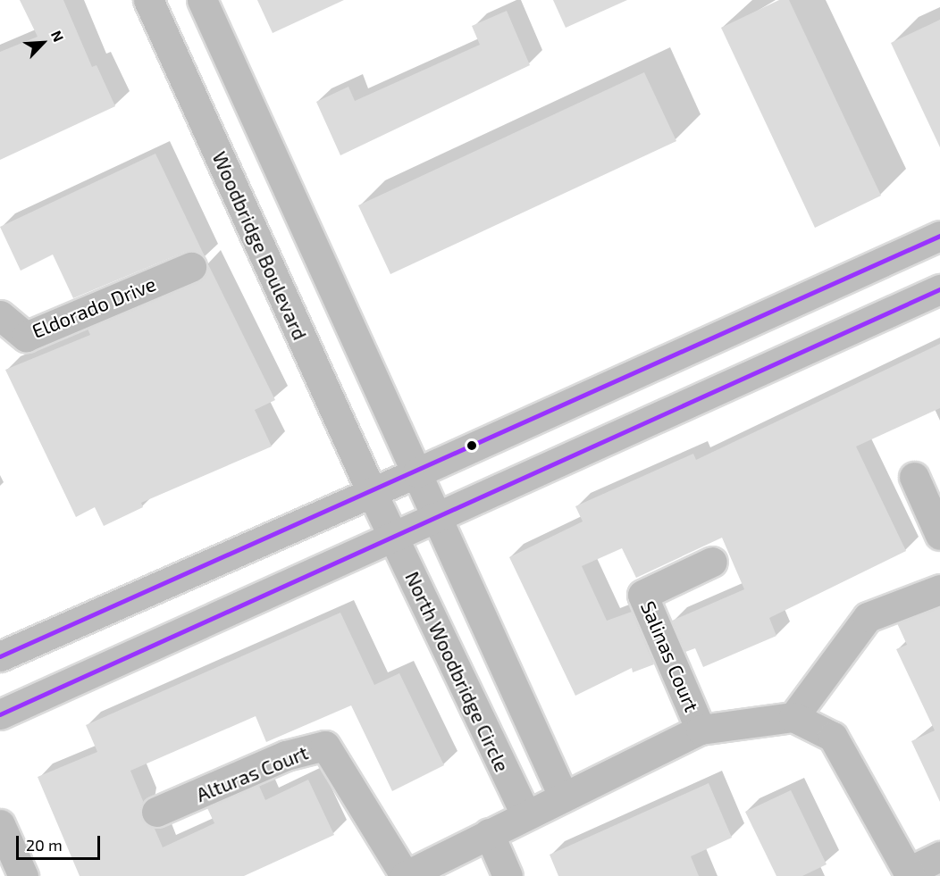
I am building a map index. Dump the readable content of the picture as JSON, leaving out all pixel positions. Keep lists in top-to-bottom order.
{
  "streets": {
    "street": [
      "Woodbridge Boulevard",
      "Eldorado Drive",
      "Salinas Court",
      "North Woodbridge Circle",
      "Alturas Court"
    ]
  },
  "crossings": [
    ["Woodbridge Boulevard", "North Woodbridge Circle"]
  ],
  "scale_bar": "20 m",
  "north": "top right"
}
